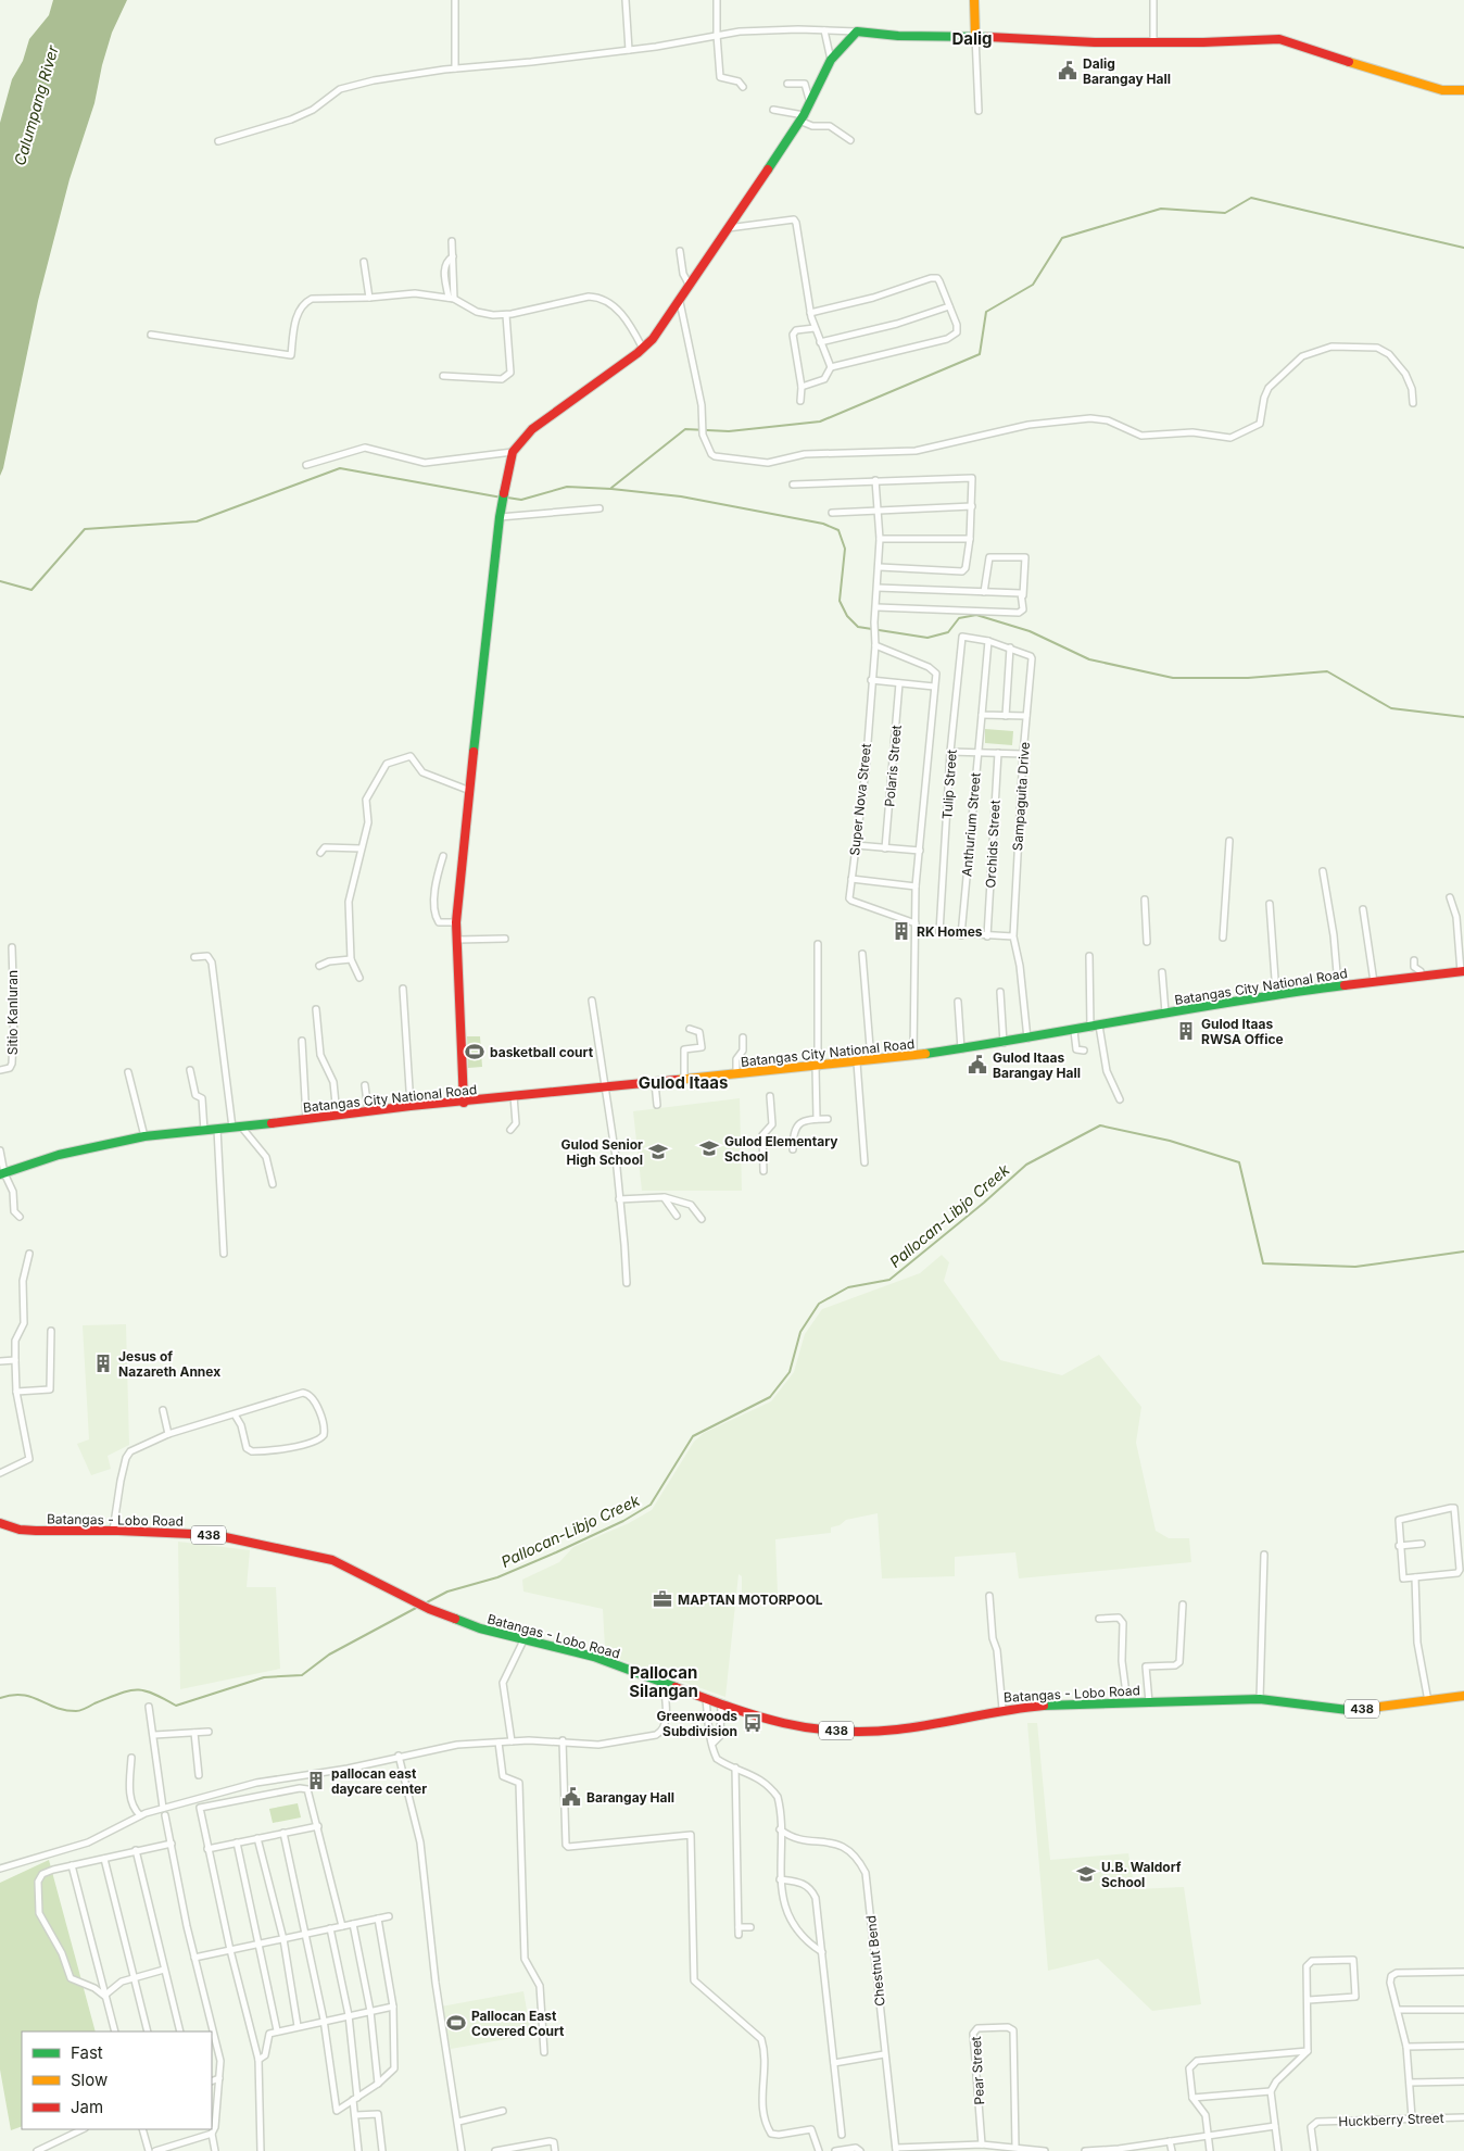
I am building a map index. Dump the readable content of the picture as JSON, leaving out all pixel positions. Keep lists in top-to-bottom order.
{
  "streets": {
    "street": [
      "Polaris Street",
      "Tulip Street",
      "Sampaguita Drive",
      "Super Nova Street",
      "Anthurium Street",
      "Orchids Street",
      "Batangas City National Road",
      "Sitio Kanluran",
      "Batangas - Lobo Road",
      "438",
      "Chestnut Bend",
      "Pear Street",
      "Huckberry Street"
    ]
  },
  "crossings": [
    ["Tulip Street", "Anthurium Street"],
    ["Sampaguita Drive", "Batangas City National Road"]
  ],
  "districts": ["Dalig", "Gulod Itaas", "Pallocan Silangan"],
  "water": ["Calumpang River", "Pallocan-Libjo Creek"],
  "places": {
    "public building": ["Dalig Barangay Hall", "Gulod Itaas Barangay Hall", "Barangay Hall"],
    "building": [
      "RK Homes",
      "Gulod Itaas RWSA Office",
      "Jesus of Nazareth Annex",
      "pallocan east daycare center"
    ],
    "sports": ["basketball court", "Pallocan East Covered Court"],
    "school or university": ["Gulod Elementary School", "Gulod Senior High School", "U.B. Waldorf School"],
    "office": ["MAPTAN MOTORPOOL"],
    "bus stop": ["Greenwoods Subdivision"]
  },
  "legend": ["Fast", "Slow", "Jam"]
}
